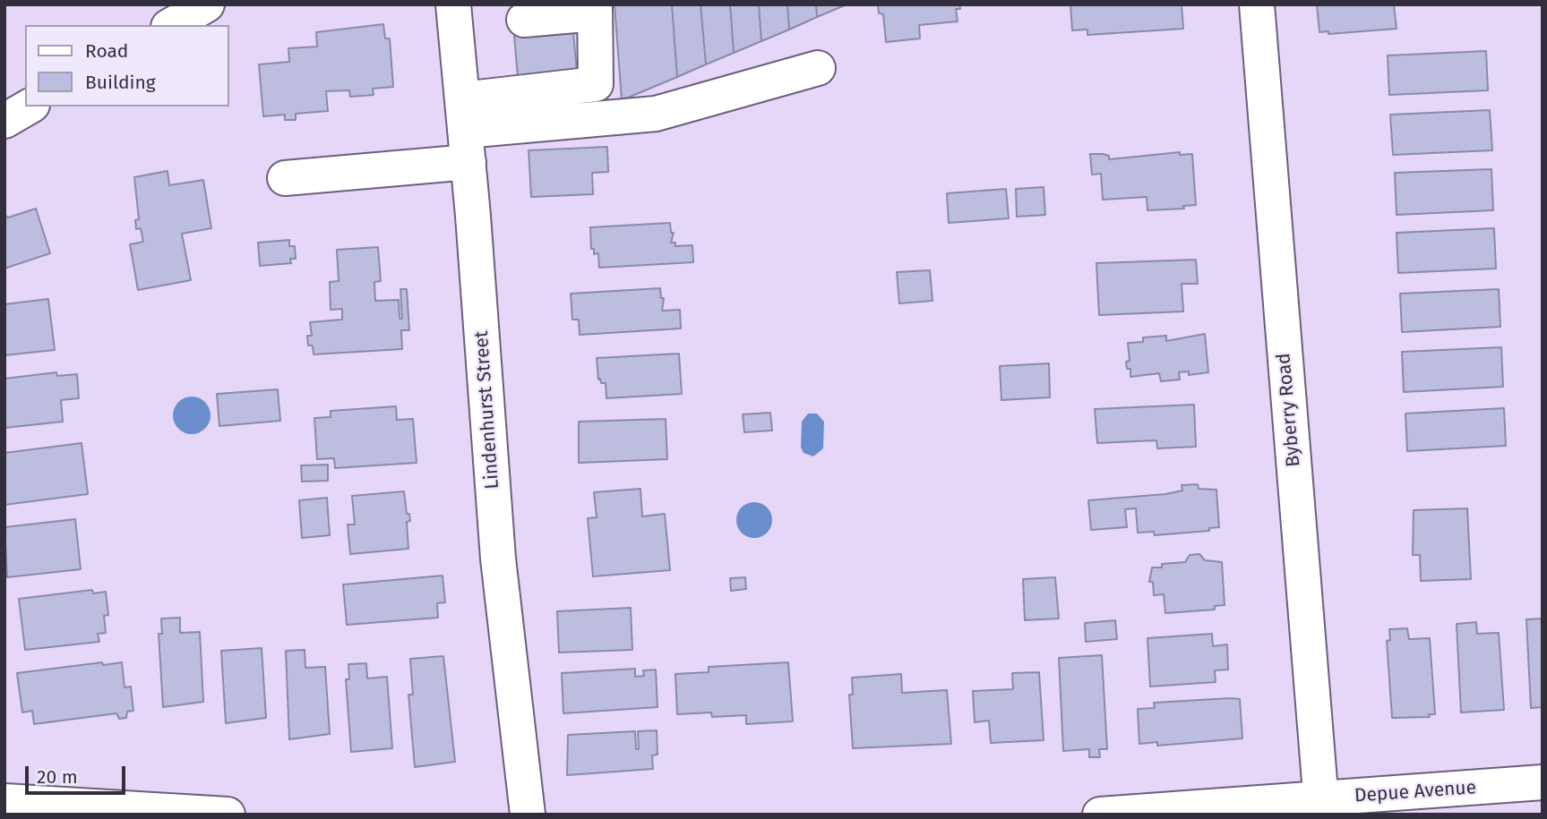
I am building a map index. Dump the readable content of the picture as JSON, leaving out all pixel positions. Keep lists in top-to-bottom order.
{
  "streets": {
    "street": ["Lindenhurst Street", "Byberry Road", "Depue Avenue"]
  },
  "crossings": [
    ["Byberry Road", "Depue Avenue"]
  ],
  "legend": ["Road", "Building"],
  "scale_bar": "20 m"
}
